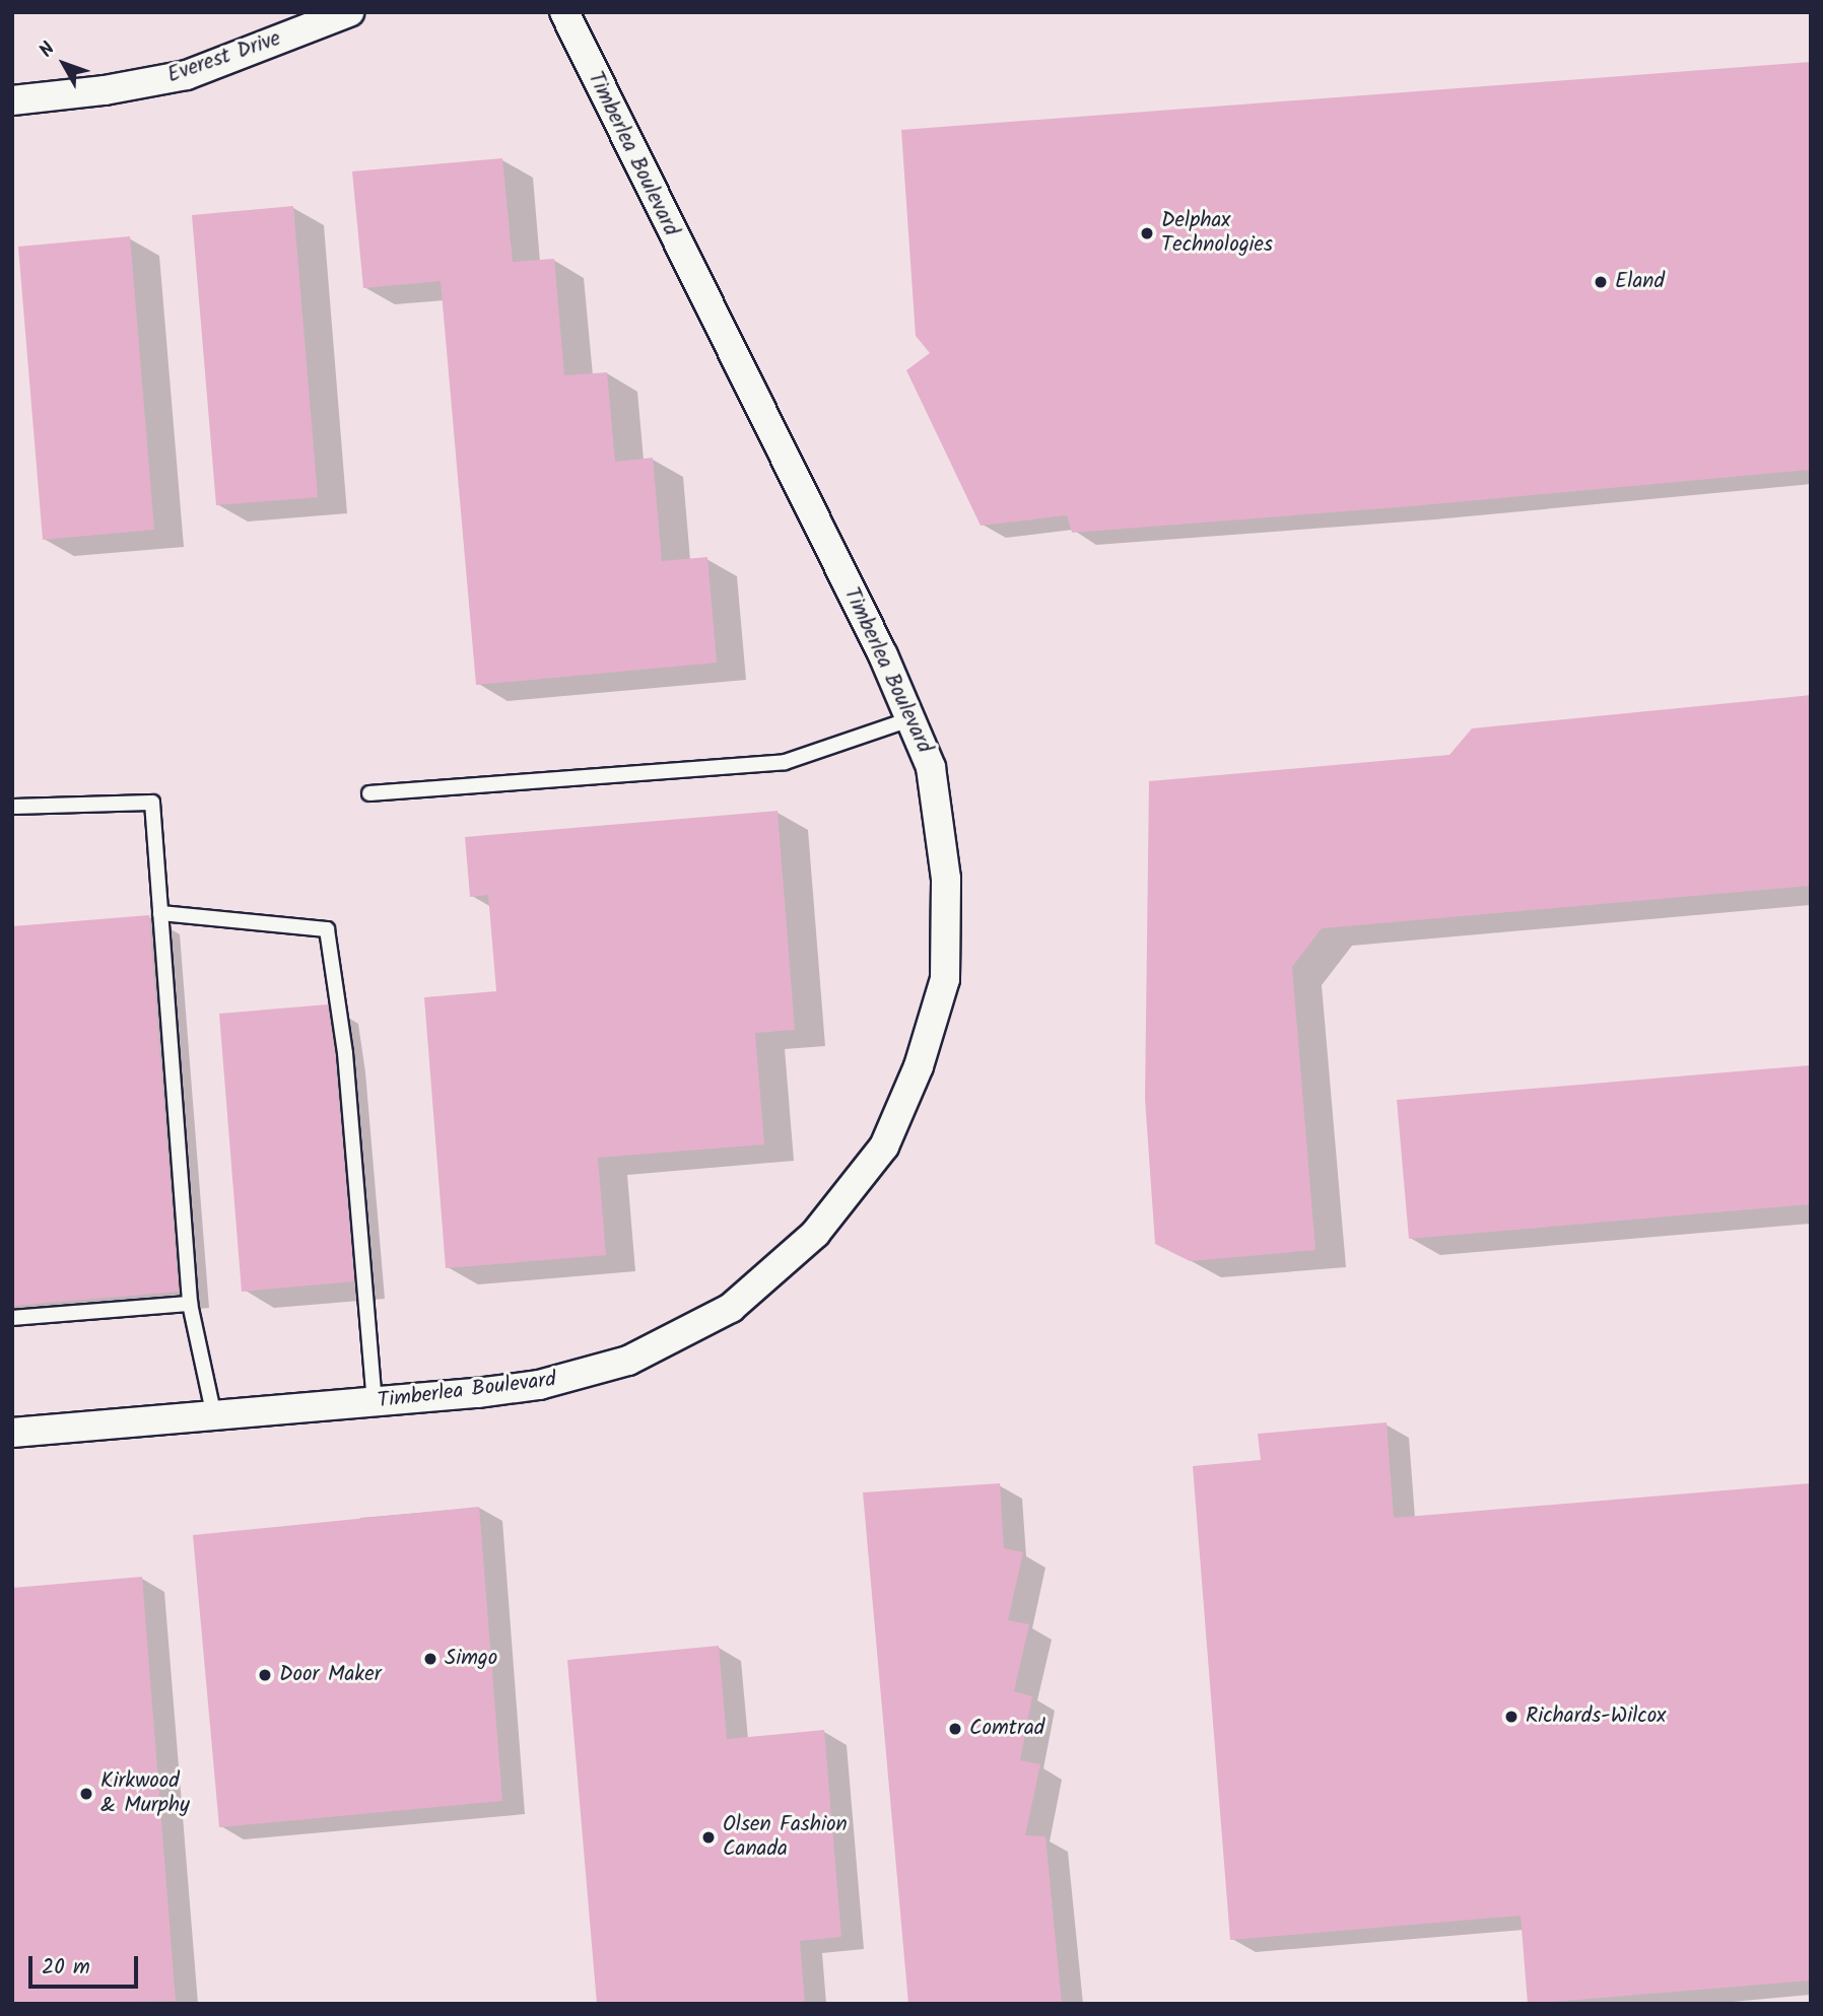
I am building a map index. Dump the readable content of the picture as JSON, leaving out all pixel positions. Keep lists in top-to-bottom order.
{
  "streets": {
    "street": ["Everest Drive", "Timberlea Boulevard"]
  },
  "places": [
    "Delphax Technologies",
    "Eland",
    "Simgo",
    "Door Maker",
    "Richards-Wilcox",
    "Comtrad",
    "Kirkwood & Murphy",
    "Olsen Fashion Canada"
  ],
  "scale_bar": "20 m",
  "north": "top left"
}
